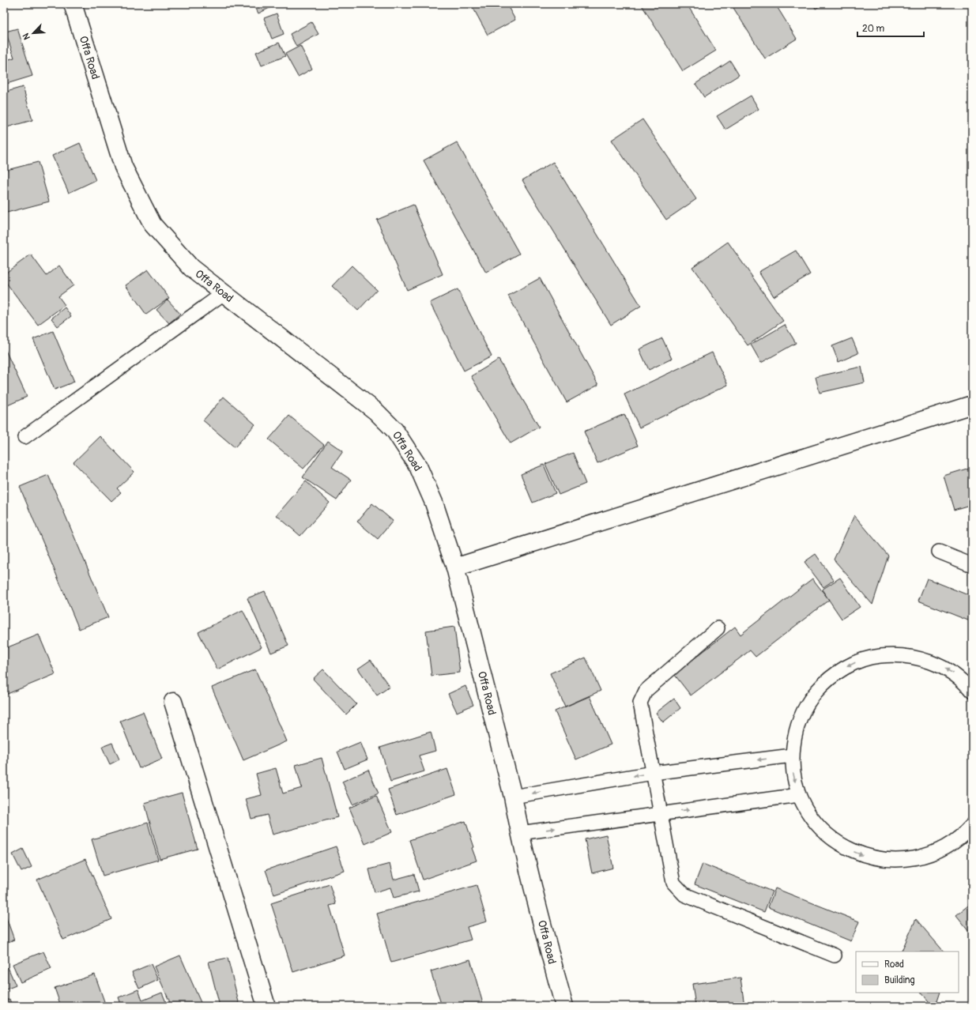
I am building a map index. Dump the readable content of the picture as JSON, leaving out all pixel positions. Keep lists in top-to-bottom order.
{
  "streets": {
    "street": ["Offa Road"]
  },
  "legend": ["Road", "Building"],
  "scale_bar": "20 m",
  "north": "bottom left"
}
